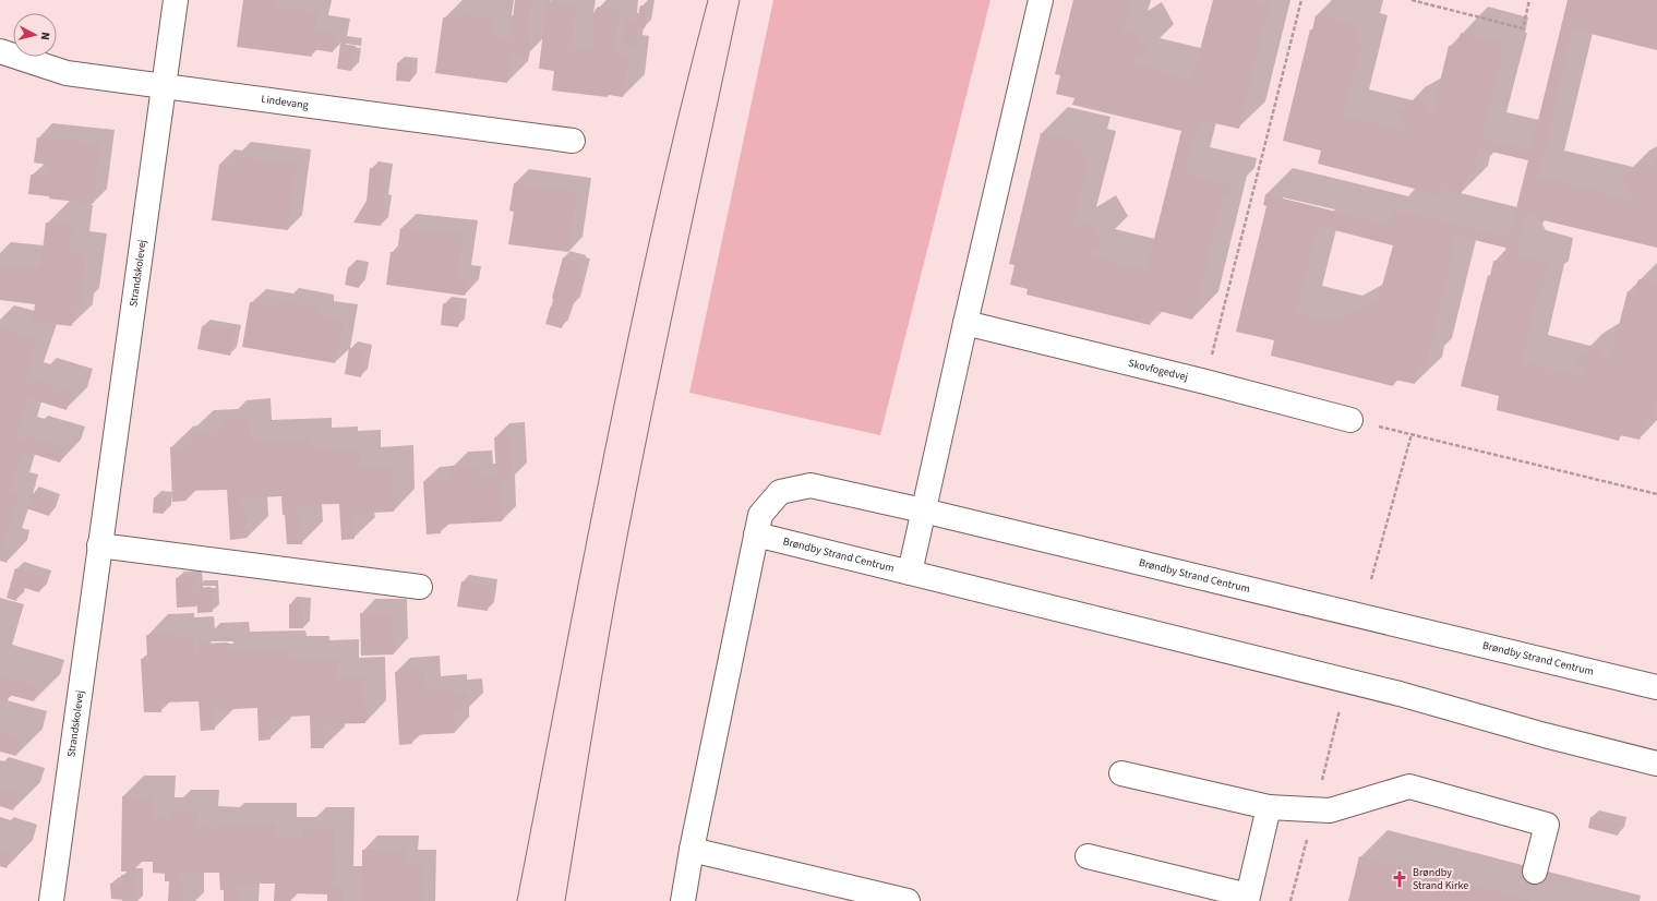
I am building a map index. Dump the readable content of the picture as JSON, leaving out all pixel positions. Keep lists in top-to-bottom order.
{
  "streets": {
    "street": [
      "Lindevang",
      "Strandskolevej",
      "Skovfogedvej",
      "Brøndby Strand Centrum"
    ]
  },
  "crossings": [
    ["Lindevang", "Strandskolevej"]
  ],
  "places": {
    "church": ["Brøndby Strand Kirke"]
  },
  "north": "right"
}
